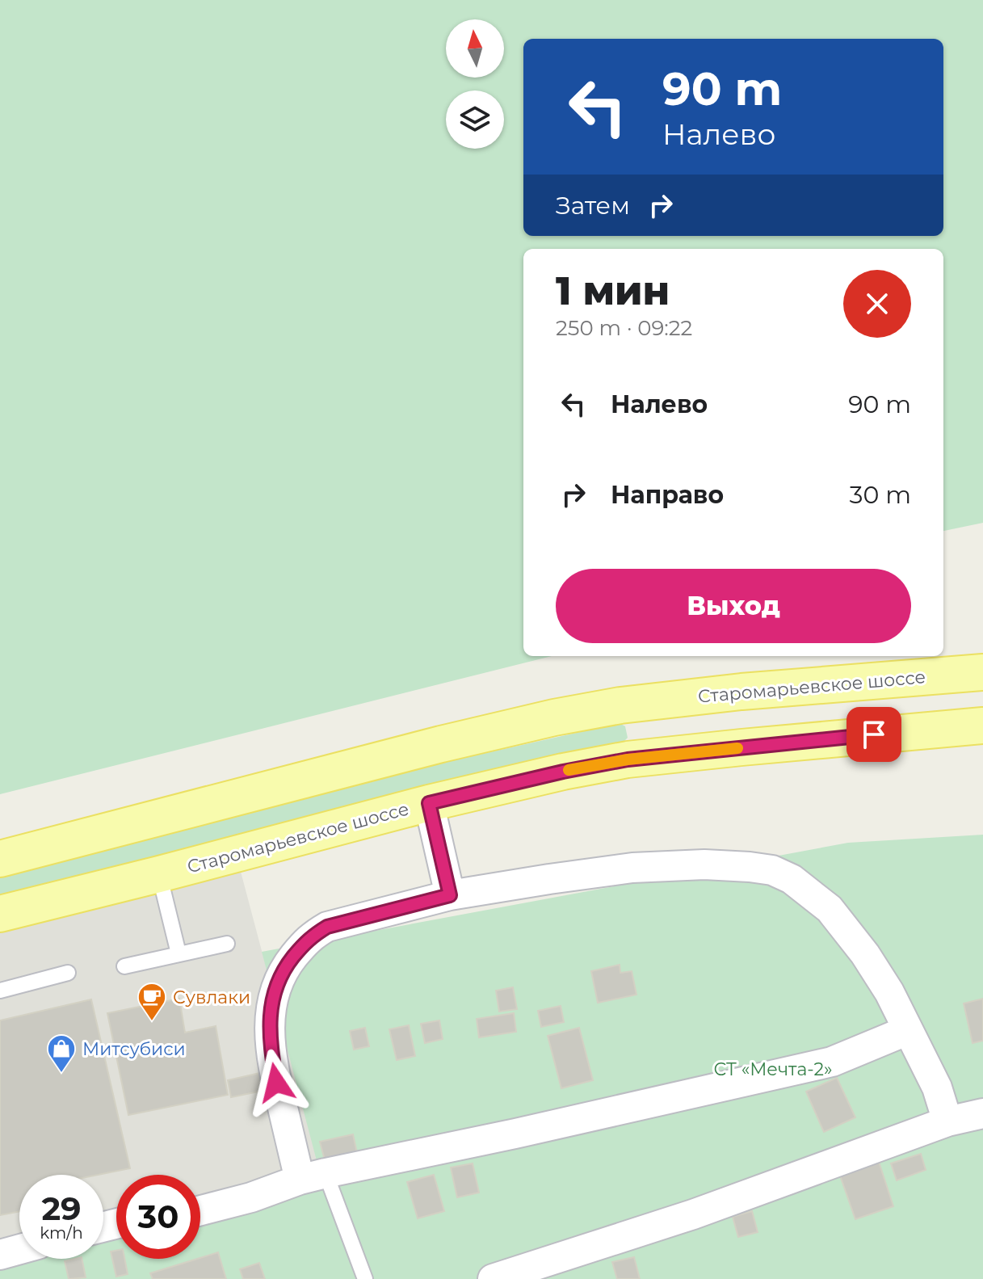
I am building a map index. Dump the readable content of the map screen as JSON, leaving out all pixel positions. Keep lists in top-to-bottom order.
{
  "streets": {
    "main road": ["Старомарьевское шоссе"]
  },
  "parks": ["СТ «Мечта-2»"],
  "places": {
    "cafe": ["Сувлаки"],
    "shop": ["Митсубиси"]
  },
  "north": "top",
  "page": {
    "turn": ["90 m", "Налево"],
    "then": "Затем",
    "heading": ["1 мин", "250 m · 09:22"],
    "list": [
      {
        "name": "Налево",
        "value": "90 m"
      },
      {
        "name": "Направо",
        "value": "30 m"
      }
    ],
    "buttons": "Выход",
    "speed": "29 km/h",
    "limit": "30"
  }
}
